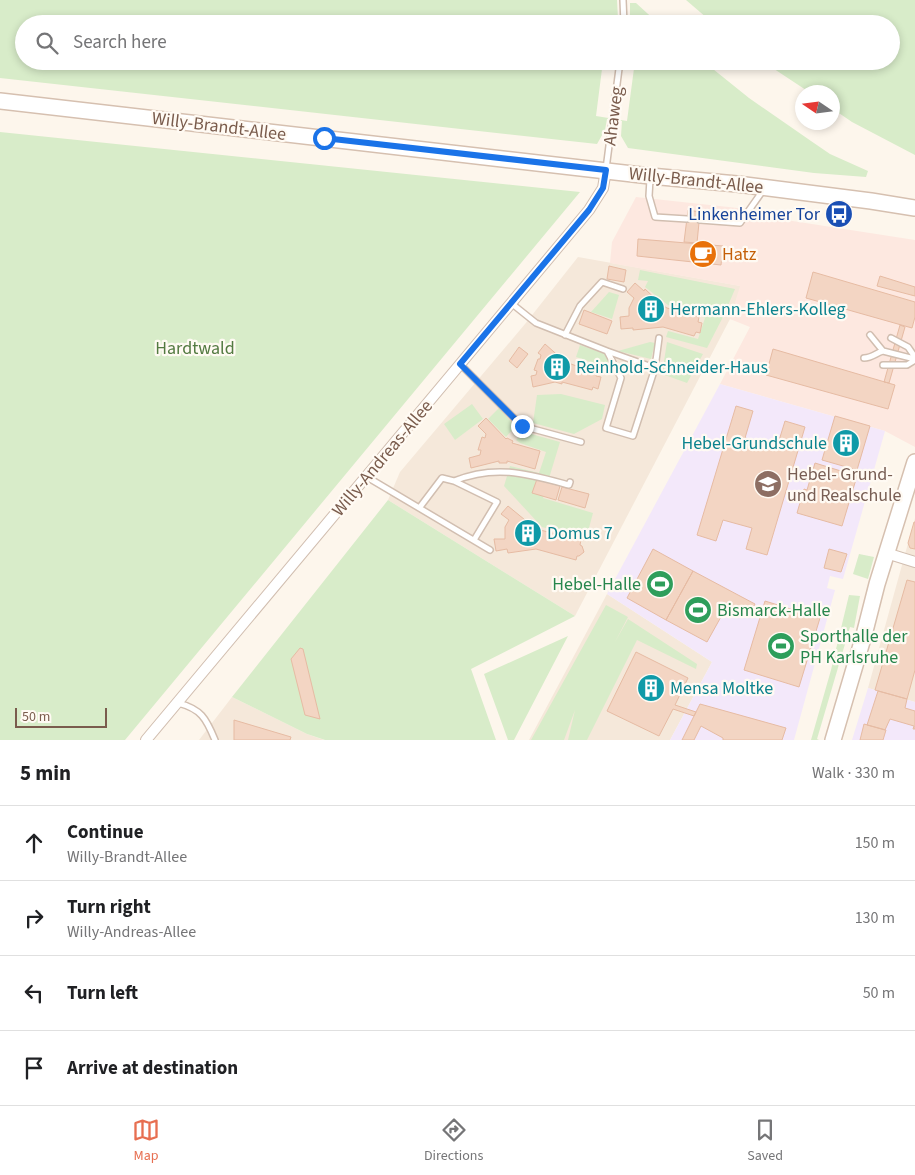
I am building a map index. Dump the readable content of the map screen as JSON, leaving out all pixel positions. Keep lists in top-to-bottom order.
{
  "streets": {
    "main road": ["Willy-Brandt-Allee"],
    "street": ["Willy-Andreas-Allee"],
    "lane": ["Ahaweg"]
  },
  "crossings": [
    ["Ahaweg", "Willy-Brandt-Allee"],
    ["Ahaweg", "Willy-Andreas-Allee"],
    ["Willy-Brandt-Allee", "Willy-Andreas-Allee"]
  ],
  "parks": ["Hardtwald"],
  "places": {
    "bus stop": ["Linkenheimer Tor"],
    "cafe": ["Hatz"],
    "building": [
      "Hermann-Ehlers-Kolleg",
      "Reinhold-Schneider-Haus",
      "Hebel-Grundschule",
      "Domus 7",
      "Mensa Moltke"
    ],
    "school or university": ["Hebel- Grund- und Realschule"],
    "sports": ["Hebel-Halle", "Bismarck-Halle", "Sporthalle der PH Karlsruhe"]
  },
  "scale_bar": "50 m",
  "north": "left",
  "page": {
    "search": "Search here",
    "scale": "50 m",
    "heading": ["5 min", "Walk · 330 m"],
    "list": [
      ["Continue", "Willy-Brandt-Allee", "150 m"],
      ["Turn right", "Willy-Andreas-Allee", "130 m"],
      ["Turn left", "50 m"],
      "Arrive at destination"
    ],
    "nav": ["Map", "Directions", "Saved"]
  }
}
